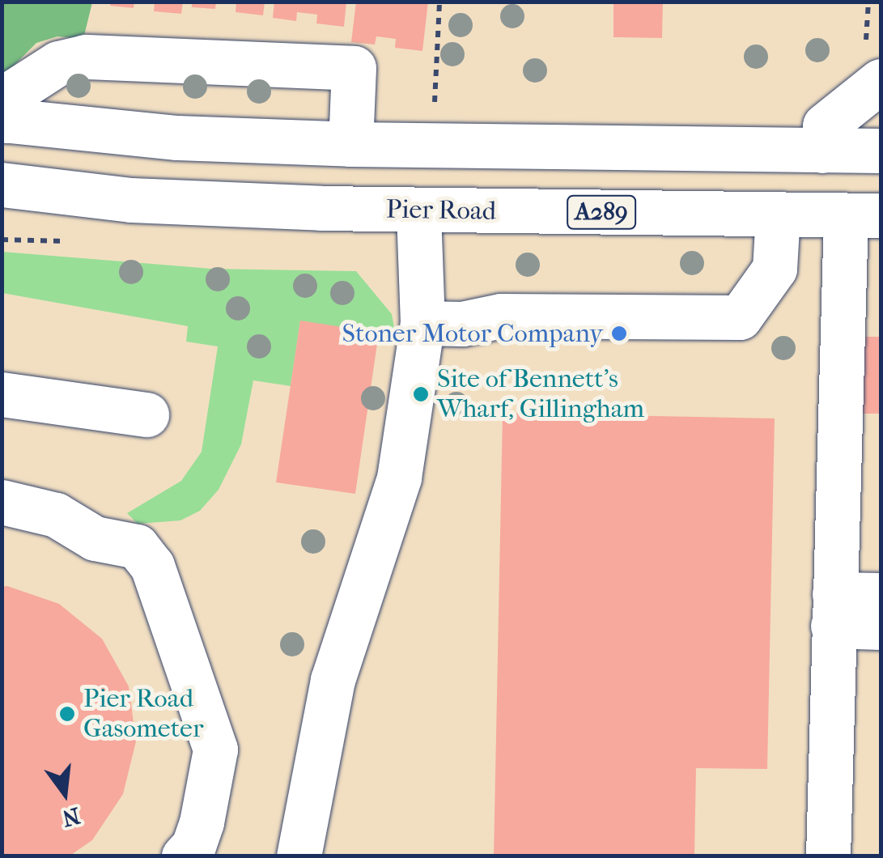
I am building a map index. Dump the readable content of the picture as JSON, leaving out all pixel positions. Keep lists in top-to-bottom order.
{
  "streets": {
    "main road": ["Pier Road", "A289"]
  },
  "places": ["Stoner Motor Company", "Site of Bennett's Wharf, Gillingham", "Pier Road Gasometer"],
  "north": "bottom"
}
